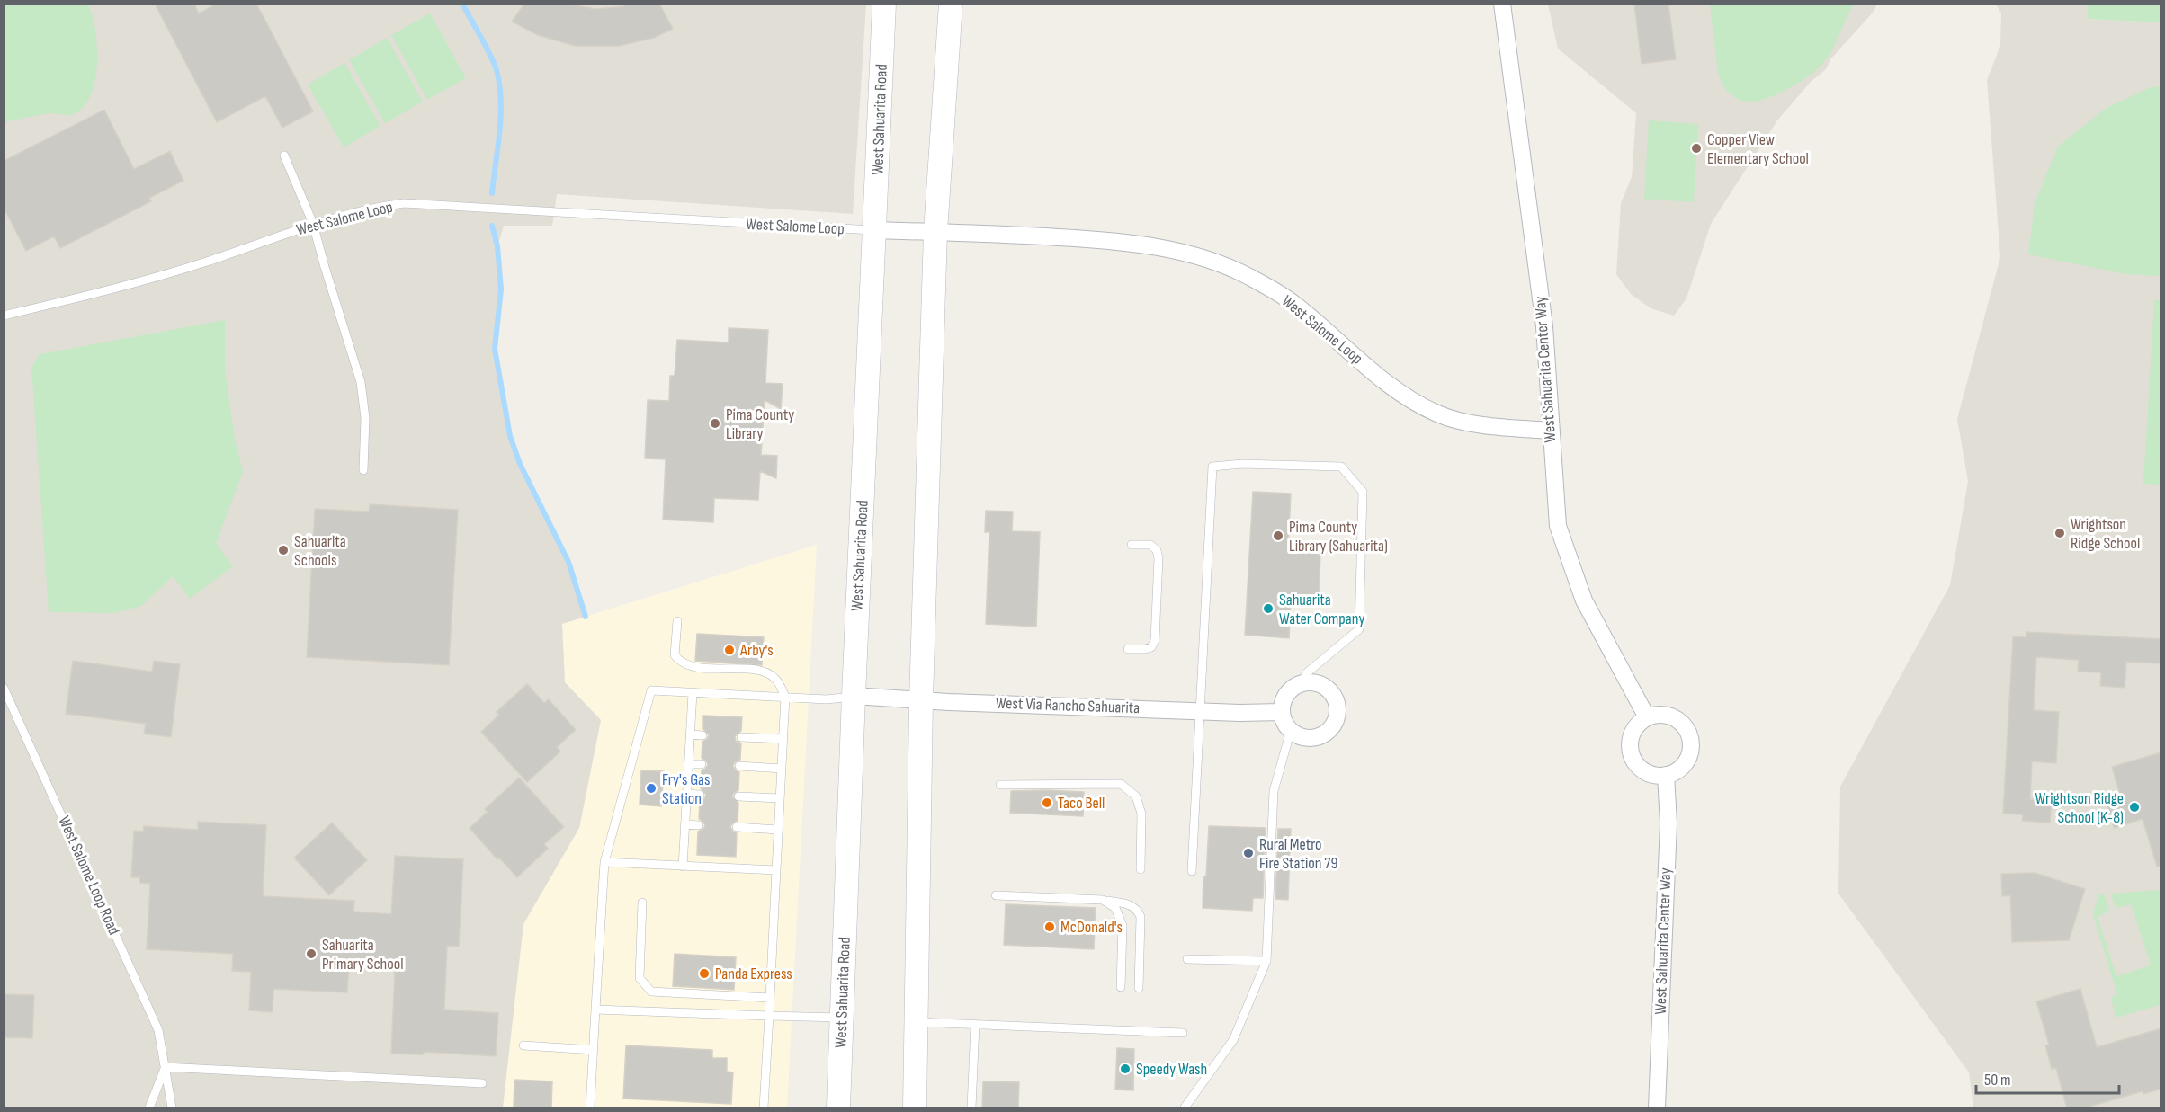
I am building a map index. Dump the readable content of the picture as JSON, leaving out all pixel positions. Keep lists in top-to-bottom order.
{
  "streets": {
    "main road": ["West Sahuarita Road"],
    "street": ["West Salome Loop", "West Sahuarita Center Way", "West Via Rancho Sahuarita"],
    "lane": ["West Salome Loop Road"]
  },
  "crossings": [
    ["West Sahuarita Road", "West Salome Loop"],
    ["West Sahuarita Road", "West Via Rancho Sahuarita"],
    ["West Salome Loop", "West Sahuarita Center Way"]
  ],
  "places": [
    "Copper View Elementary School",
    "Pima County Library",
    "Wrightson Ridge School",
    "Pima County Library (Sahuarita)",
    "Sahuarita Schools",
    "Sahuarita Water Company",
    "Arby's",
    "Fry's Gas Station",
    "Taco Bell",
    "Wrightson Ridge School (K-8)",
    "Rural Metro Fire Station 79",
    "McDonald's",
    "Sahuarita Primary School",
    "Panda Express",
    "Speedy Wash"
  ],
  "scale_bar": "50 m"
}
